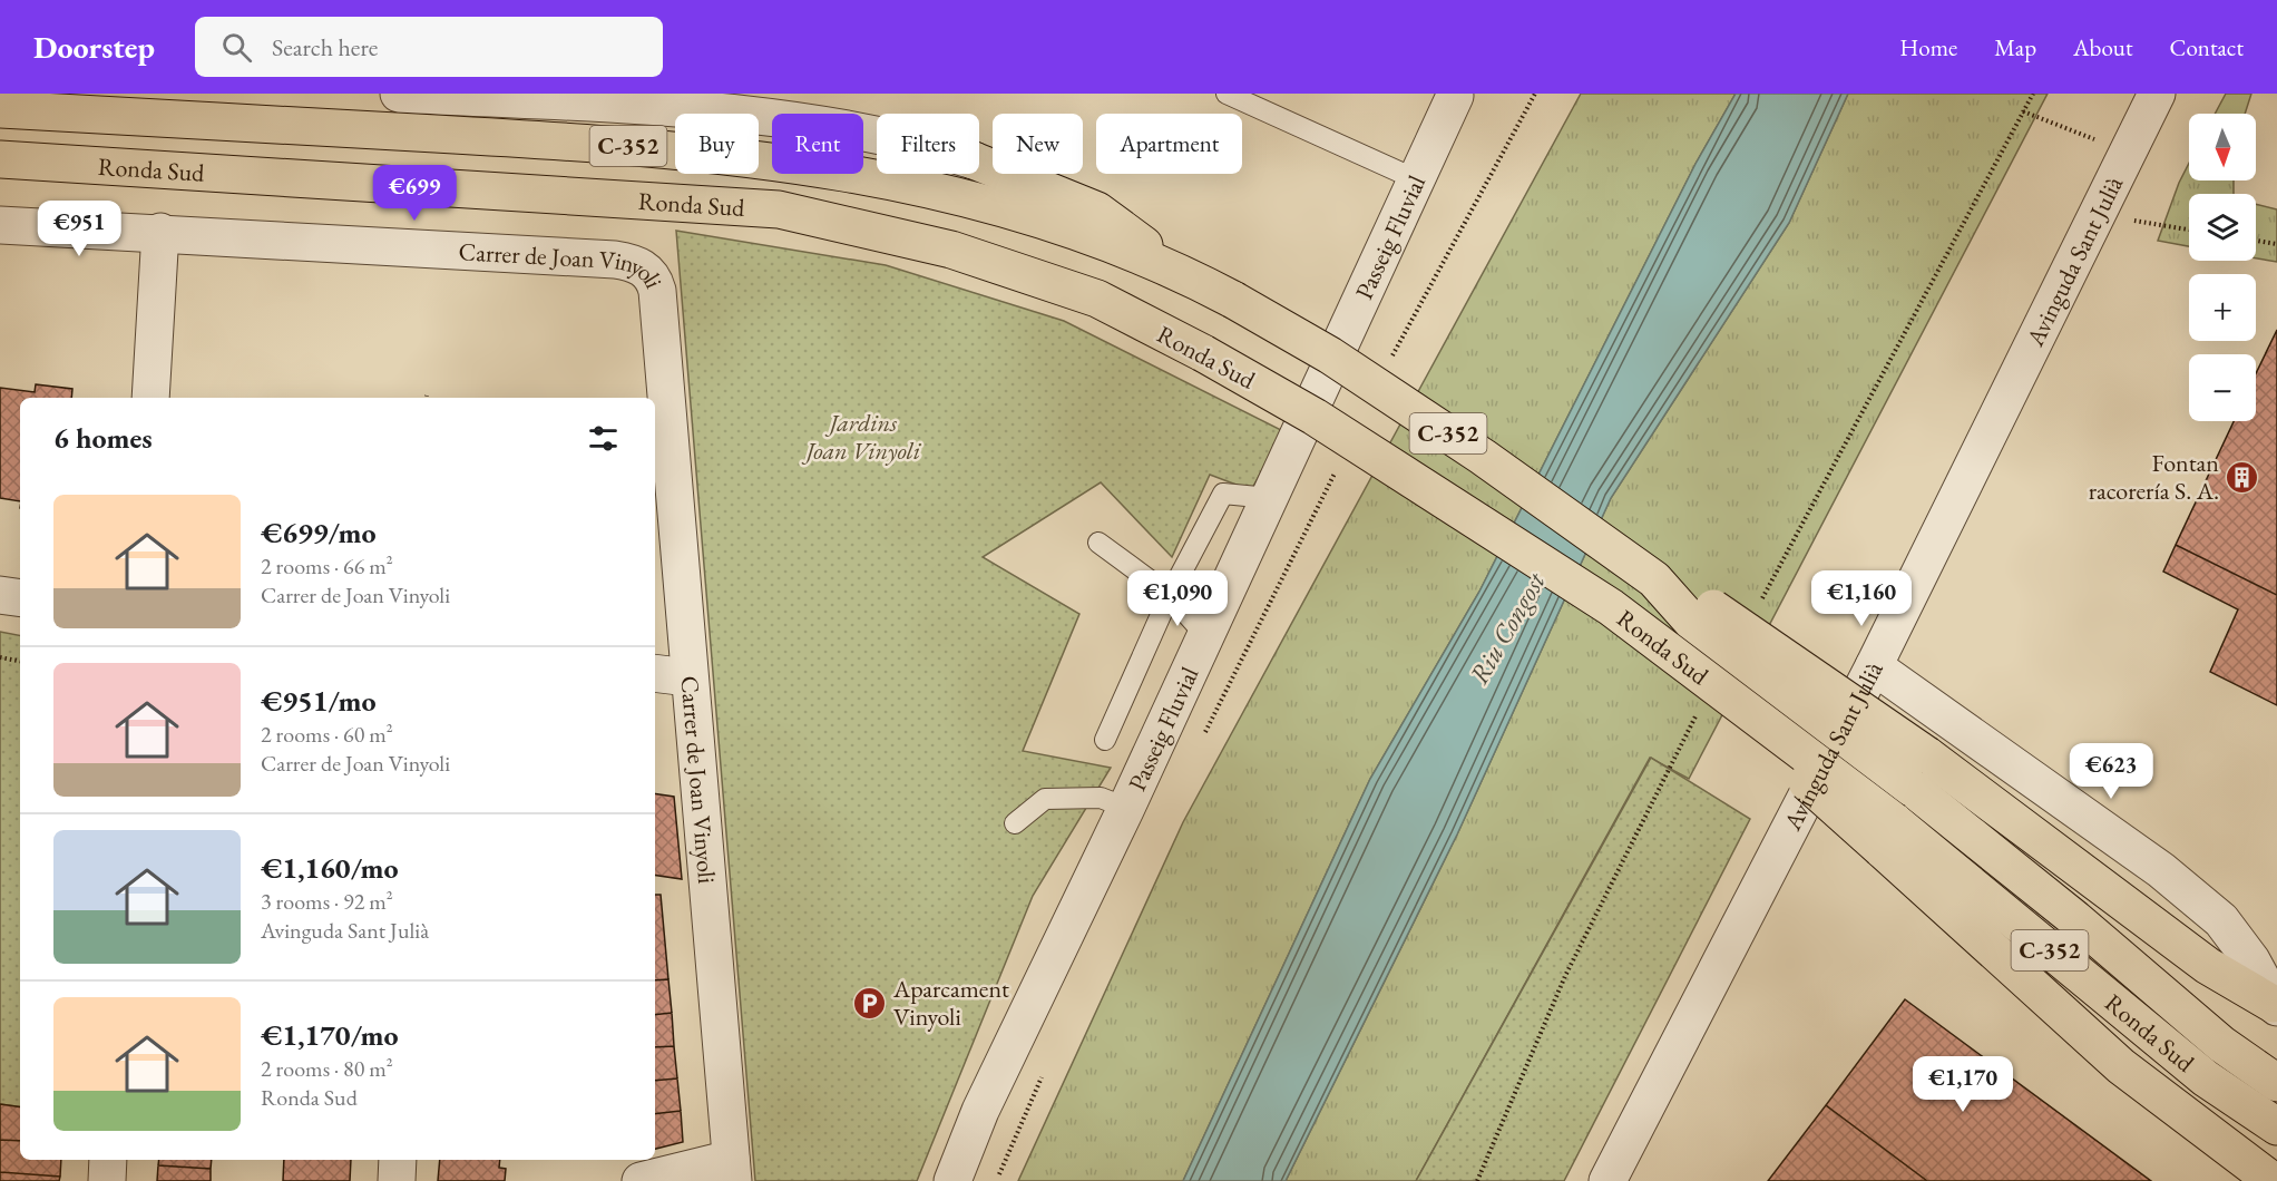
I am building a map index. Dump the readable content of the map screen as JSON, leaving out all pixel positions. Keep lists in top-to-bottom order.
{
  "streets": {
    "highway": ["C-352", "Ronda Sud"],
    "street": ["Passeig Fluvial", "Avinguda Sant Julià", "Carrer de Joan Vinyoli"]
  },
  "water": ["Riu Congost"],
  "parks": ["Jardins Joan Vinyoli"],
  "places": {
    "building": ["Fontan racorería S. A."],
    "parking": ["Aparcament Vinyoli"]
  },
  "north": "bottom",
  "page": {
    "header": "Doorstep",
    "search": "Search here",
    "nav": [
      "Home",
      "Map",
      "About",
      "Contact"
    ],
    "map_buttons": ["+", "−"],
    "chip": [
      "Buy",
      "Rent",
      "Filters",
      "New",
      "Apartment"
    ],
    "price": [
      "€699",
      "€951",
      "€1,090",
      "€1,160",
      "€623",
      "€1,170"
    ],
    "heading": "6 homes",
    "list": [
      {
        "name": "€699/mo",
        "note": "2 rooms · 66 m² · Carrer de Joan Vinyoli"
      },
      {
        "name": "€951/mo",
        "note": "2 rooms · 60 m² · Carrer de Joan Vinyoli"
      },
      {
        "name": "€1,160/mo",
        "note": "3 rooms · 92 m² · Avinguda Sant Julià"
      },
      {
        "name": "€1,170/mo",
        "note": "2 rooms · 80 m² · Ronda Sud"
      }
    ]
  }
}
